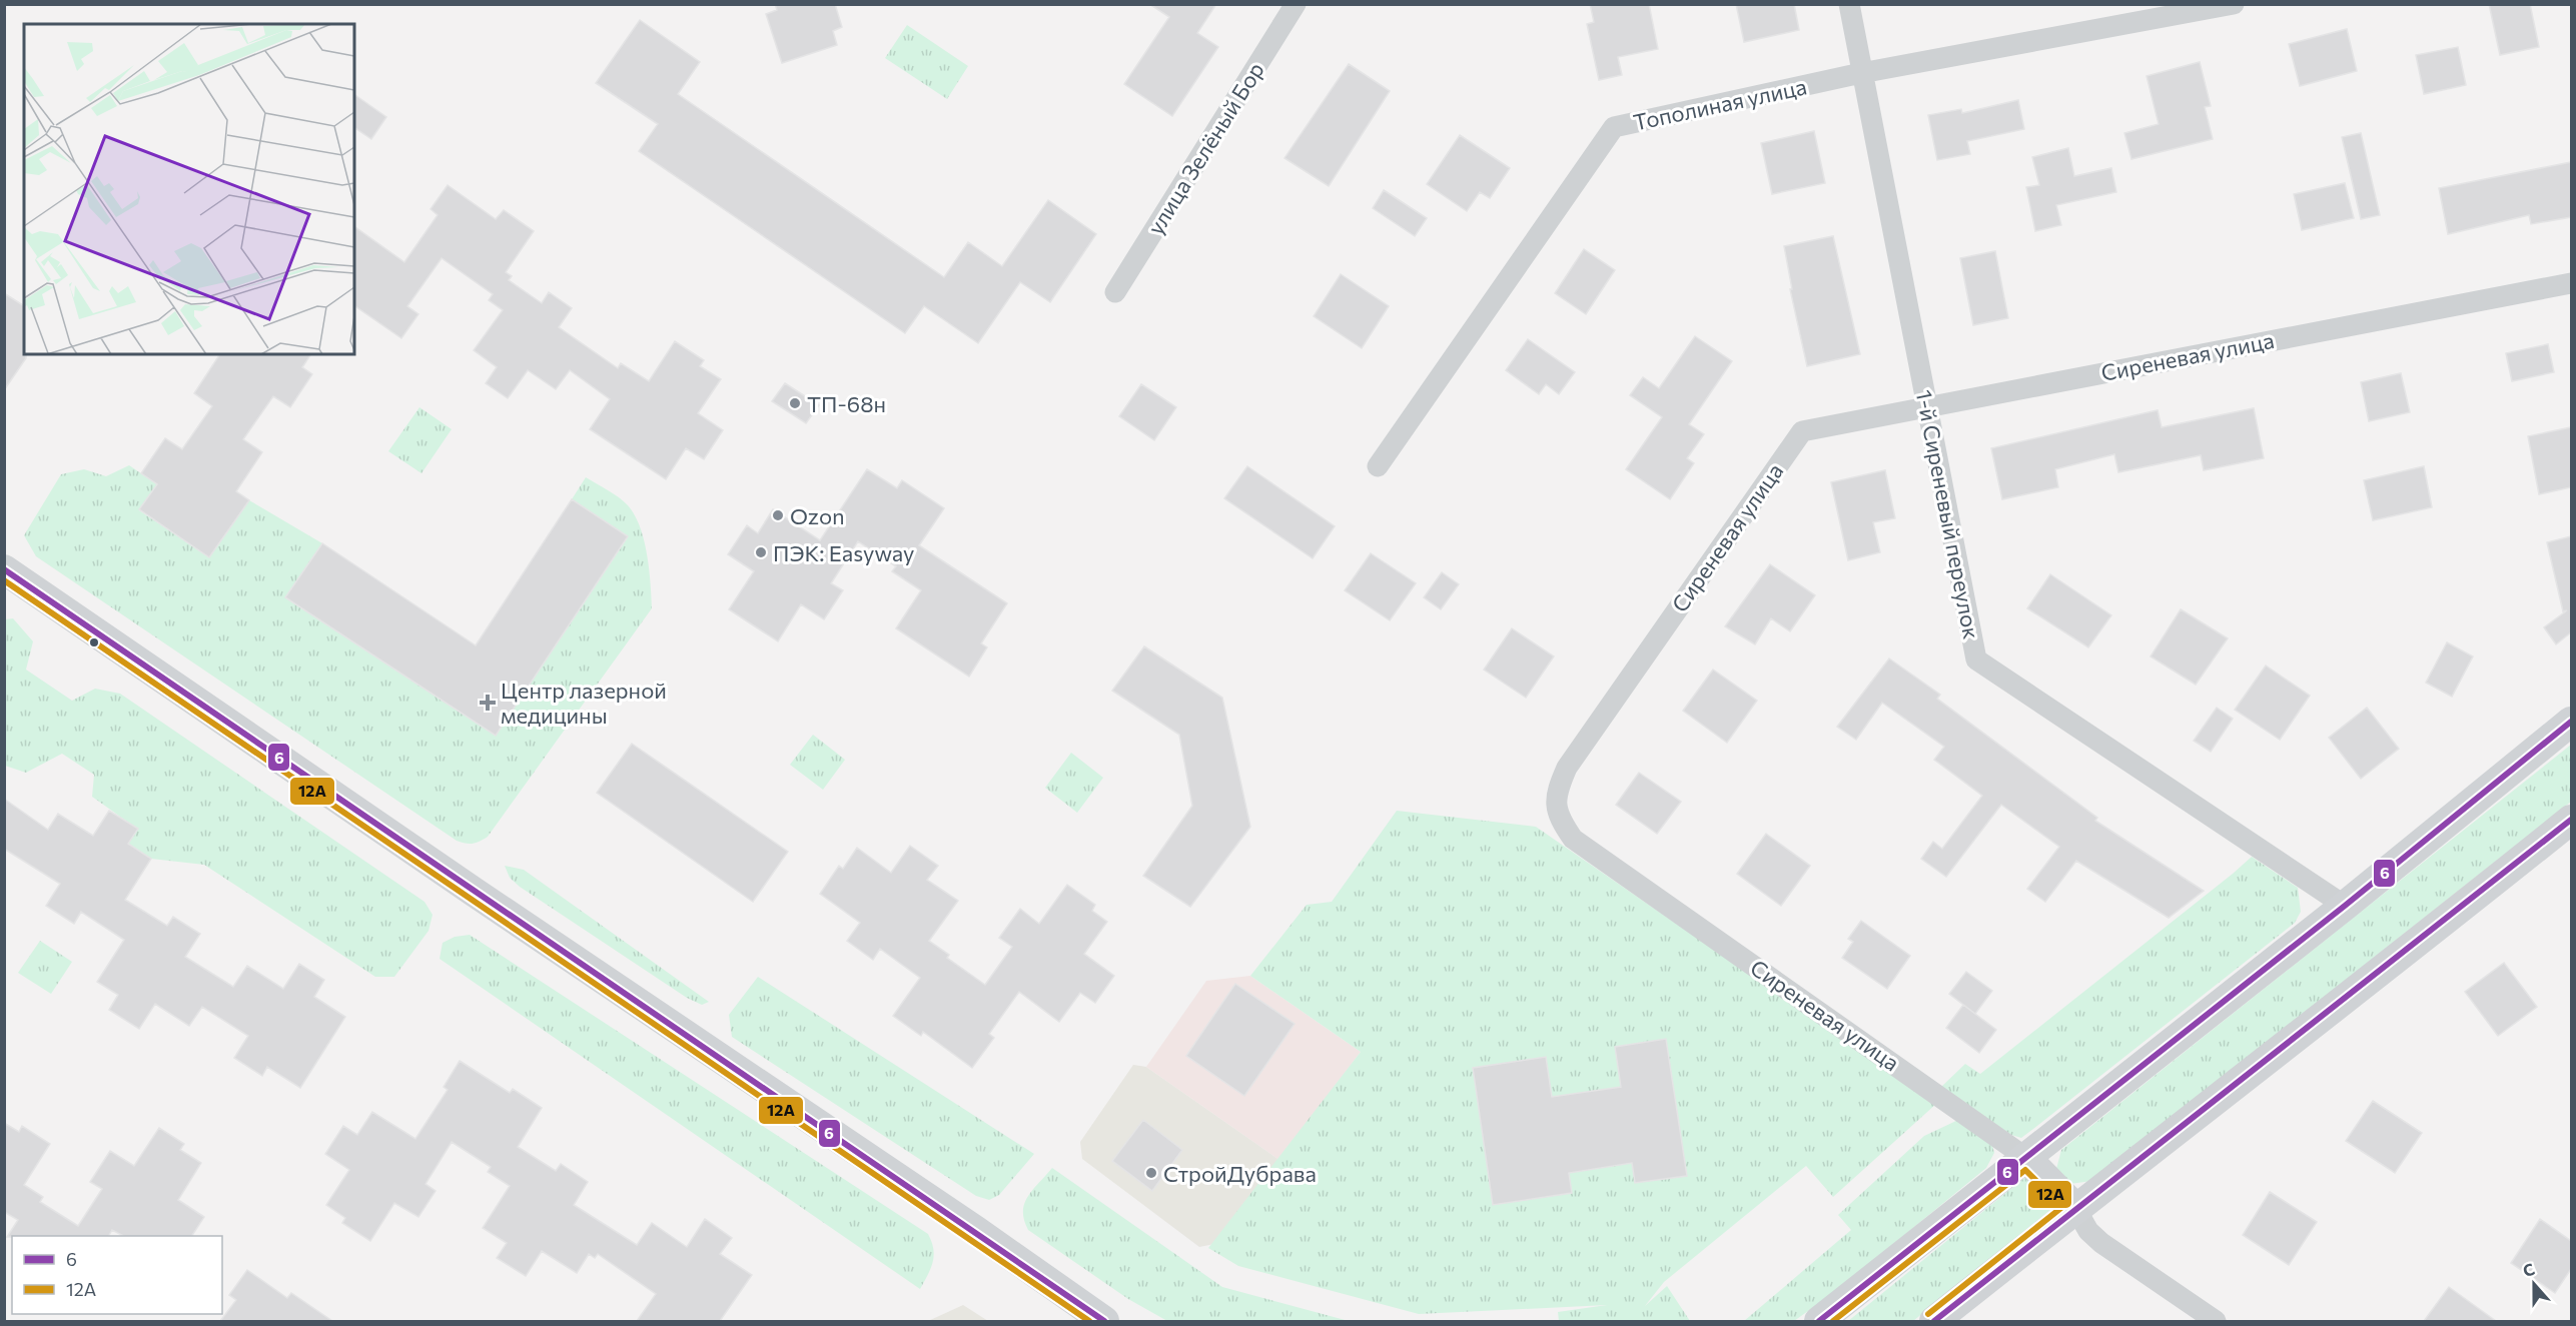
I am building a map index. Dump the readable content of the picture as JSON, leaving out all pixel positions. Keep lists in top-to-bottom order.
{
  "streets": {
    "street": [
      "Тополиная улица",
      "улица Зелёный Бор",
      "Сиреневая улица",
      "1-й Сиреневый переулок"
    ]
  },
  "crossings": [
    ["Тополиная улица", "1-й Сиреневый переулок"],
    ["Сиреневая улица", "1-й Сиреневый переулок"]
  ],
  "places": {
    "other": [
      "ТП-68н",
      "Ozon",
      "ПЭК: Easyway",
      "СтройДубрава"
    ],
    "health": ["Центр лазерной медицины"]
  },
  "lines": ["transit line 6", "transit line 12А"],
  "legend": ["6", "12А"],
  "north": "top"
}
